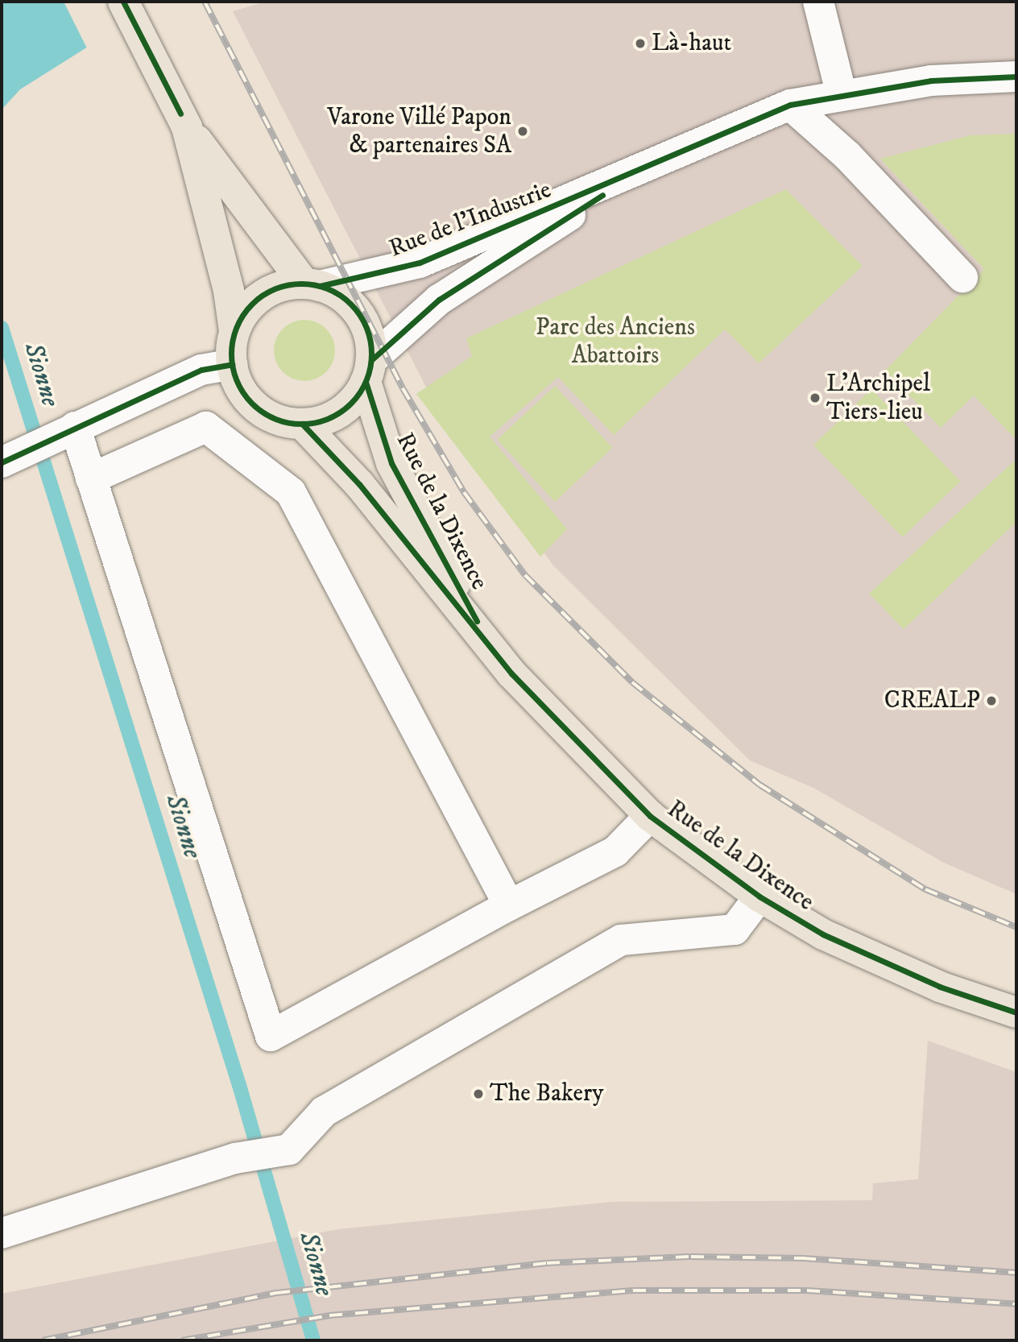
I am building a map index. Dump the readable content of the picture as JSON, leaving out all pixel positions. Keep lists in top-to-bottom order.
{
  "streets": {
    "main road": ["Rue de la Dixence"],
    "street": ["Rue de l'Industrie"]
  },
  "crossings": [
    ["Rue de l'Industrie", "Rue de la Dixence"]
  ],
  "water": ["Sionne"],
  "parks": ["Parc des Anciens Abattoirs"],
  "places": [
    "Là-haut",
    "Varone Villé Papon & partenaires SA",
    "L'Archipel Tiers-lieu",
    "CREALP",
    "The Bakery"
  ]
}
